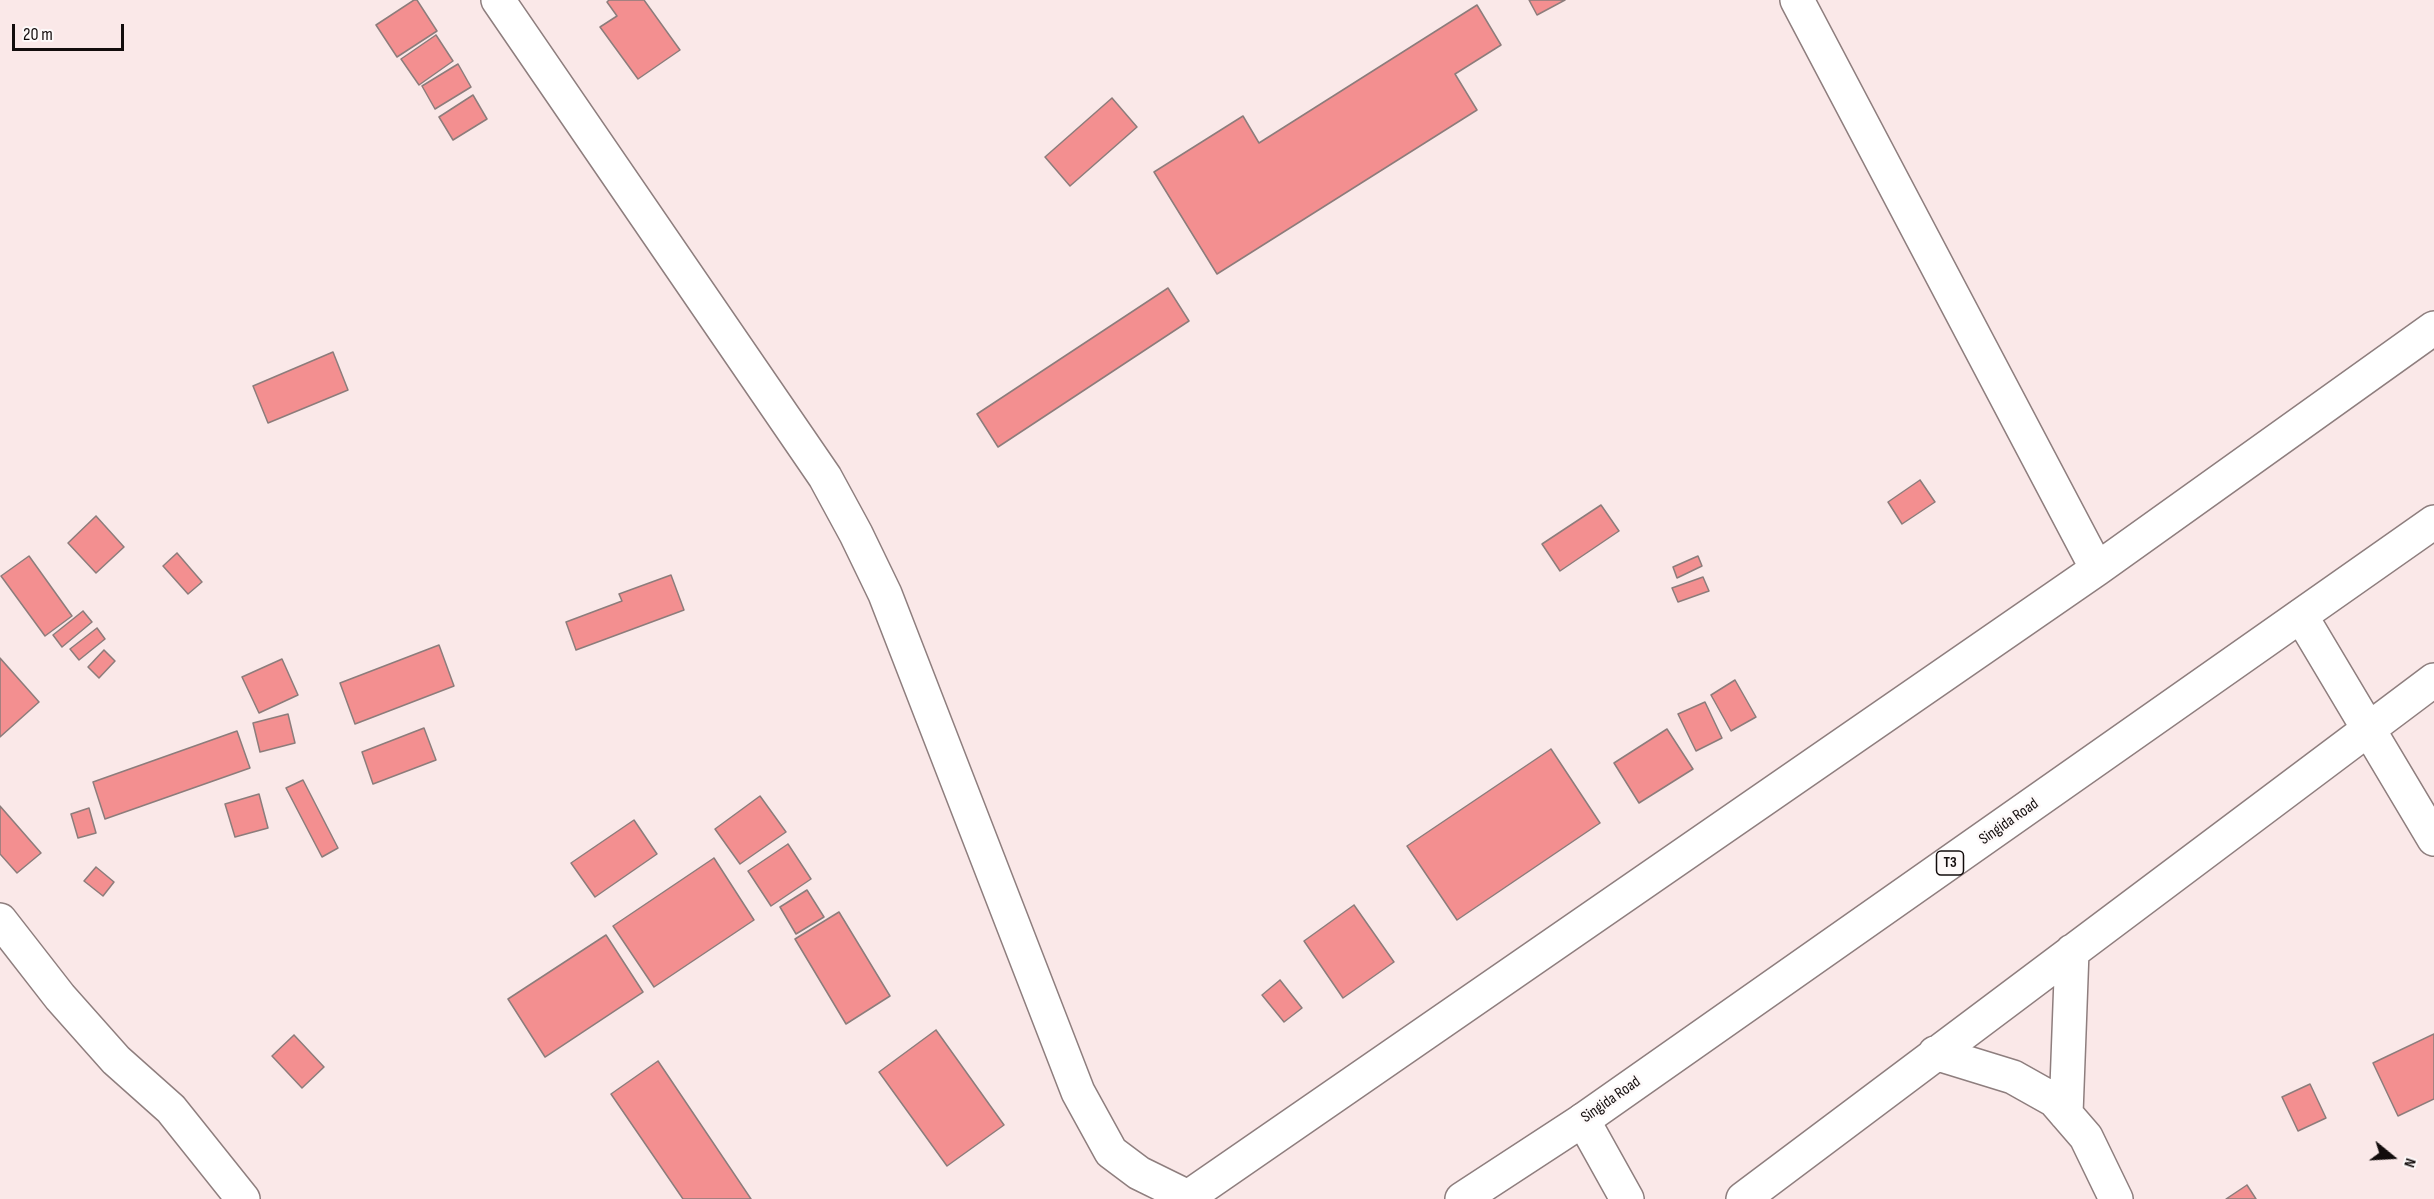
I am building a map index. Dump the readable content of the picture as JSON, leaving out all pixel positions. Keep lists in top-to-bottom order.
{
  "streets": {
    "main road": ["Singida Road", "T3"]
  },
  "scale_bar": "20 m",
  "north": "right"
}
